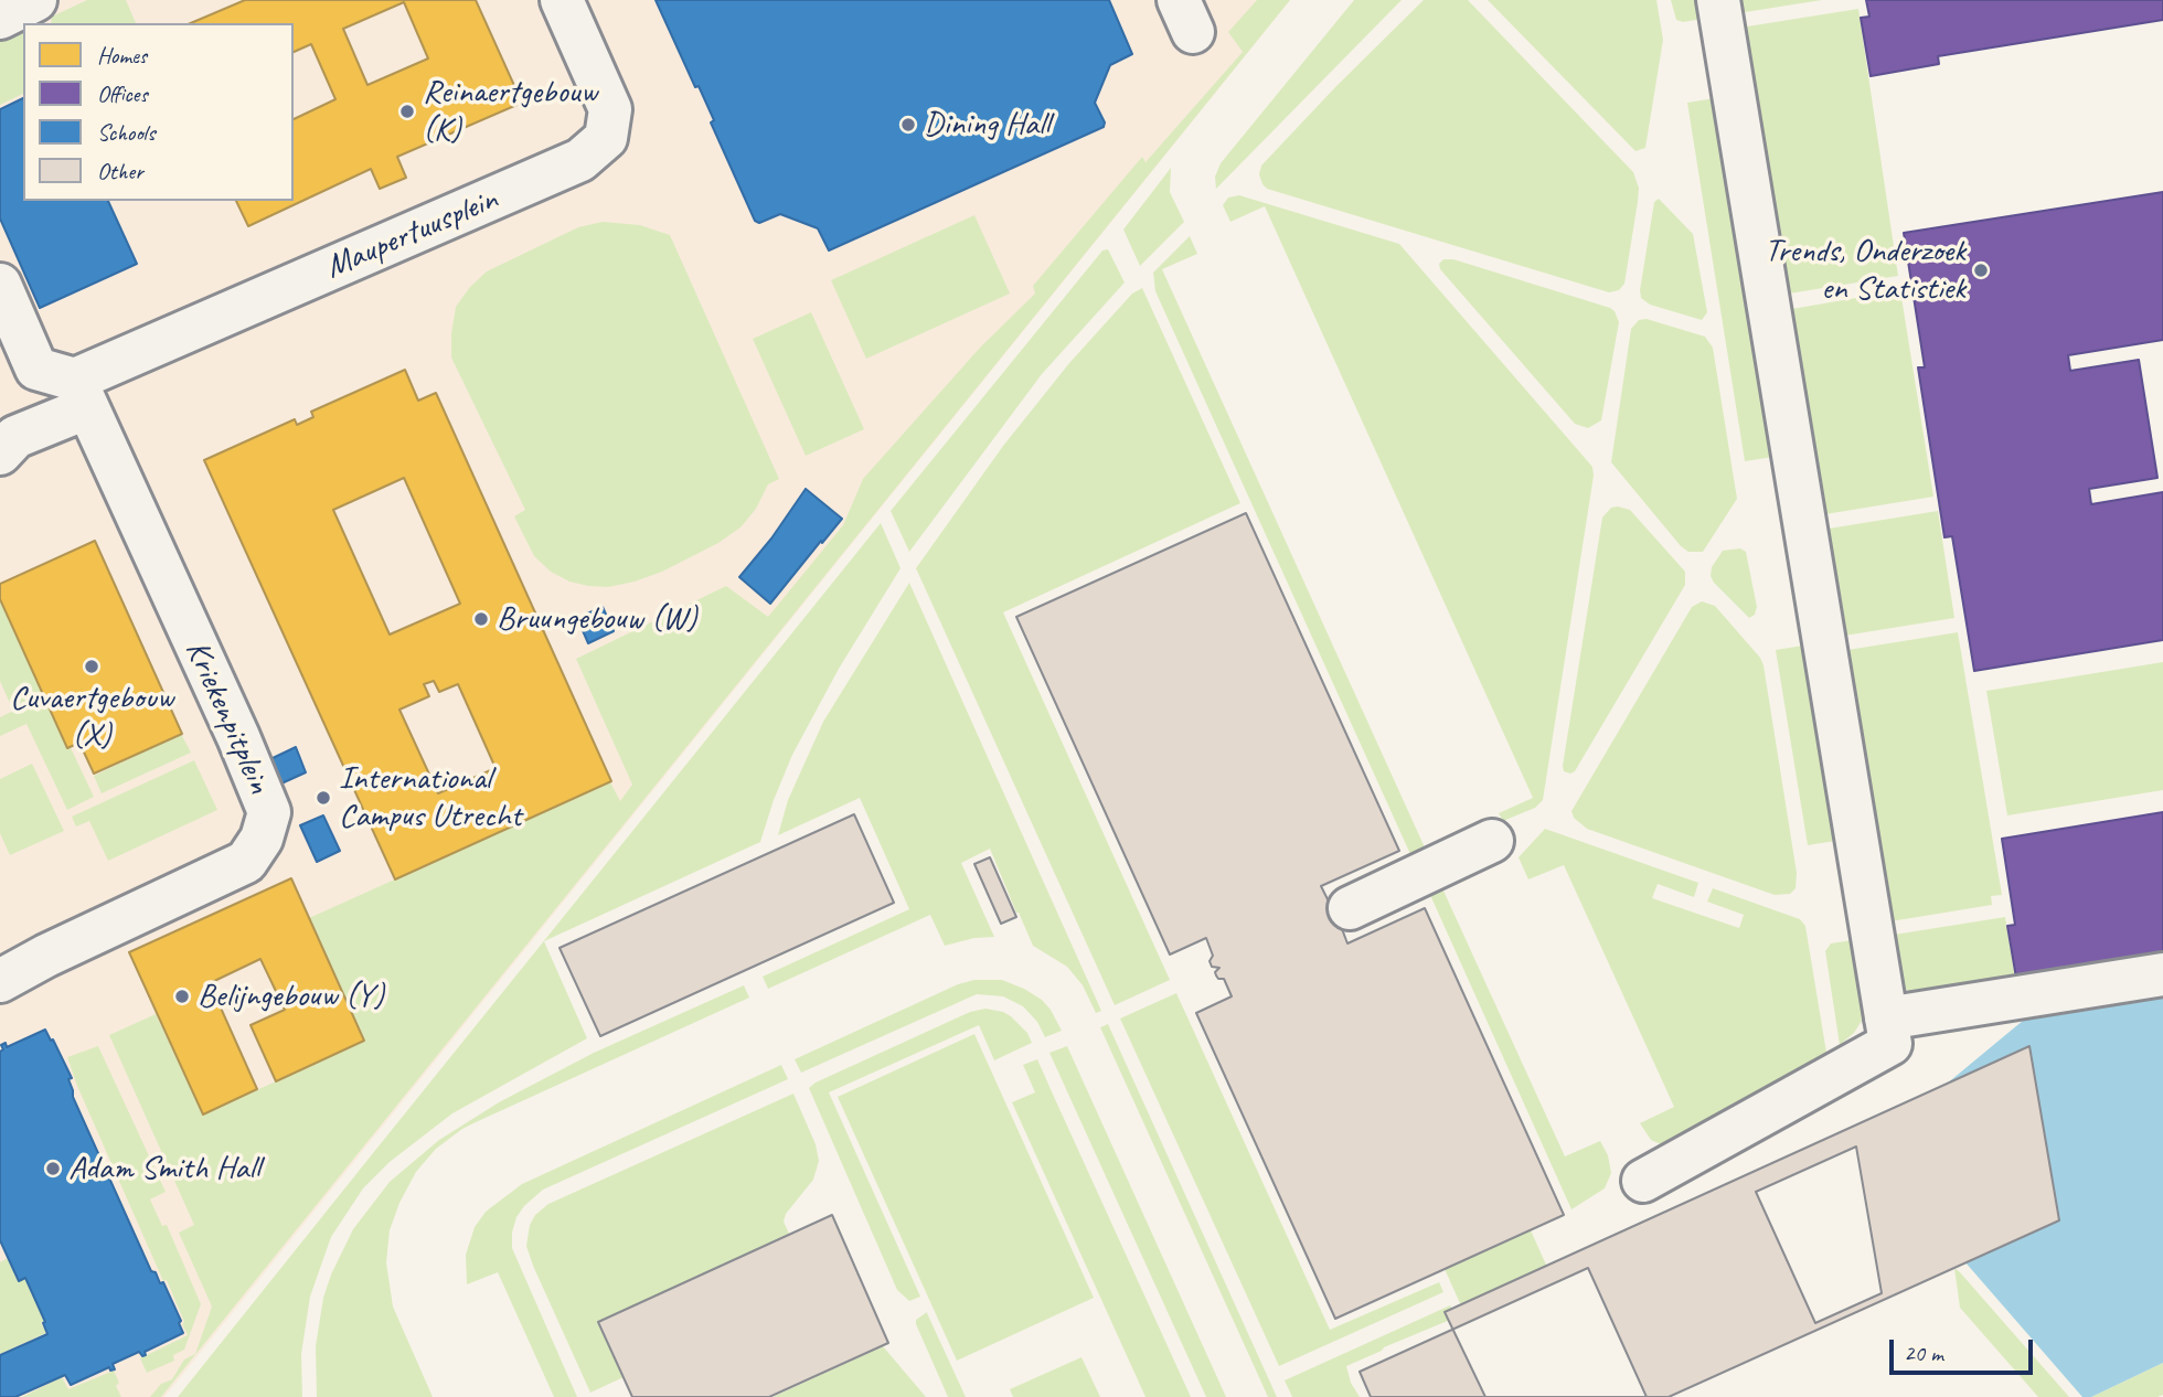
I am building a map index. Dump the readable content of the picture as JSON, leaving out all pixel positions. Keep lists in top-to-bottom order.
{
  "streets": {
    "street": ["Maupertuusplein", "Kriekenpitplein"]
  },
  "crossings": [
    ["Maupertuusplein", "Kriekenpitplein"]
  ],
  "places": [
    "Reinaertgebouw (K)",
    "Dining Hall",
    "Trends, Onderzoek en Statistiek",
    "Bruungebouw (W)",
    "Cuvaertgebouw (X)",
    "International Campus Utrecht",
    "Belijngebouw (Y)",
    "Adam Smith Hall"
  ],
  "legend": [
    "Homes",
    "Offices",
    "Schools",
    "Other"
  ],
  "scale_bar": "20 m"
}
